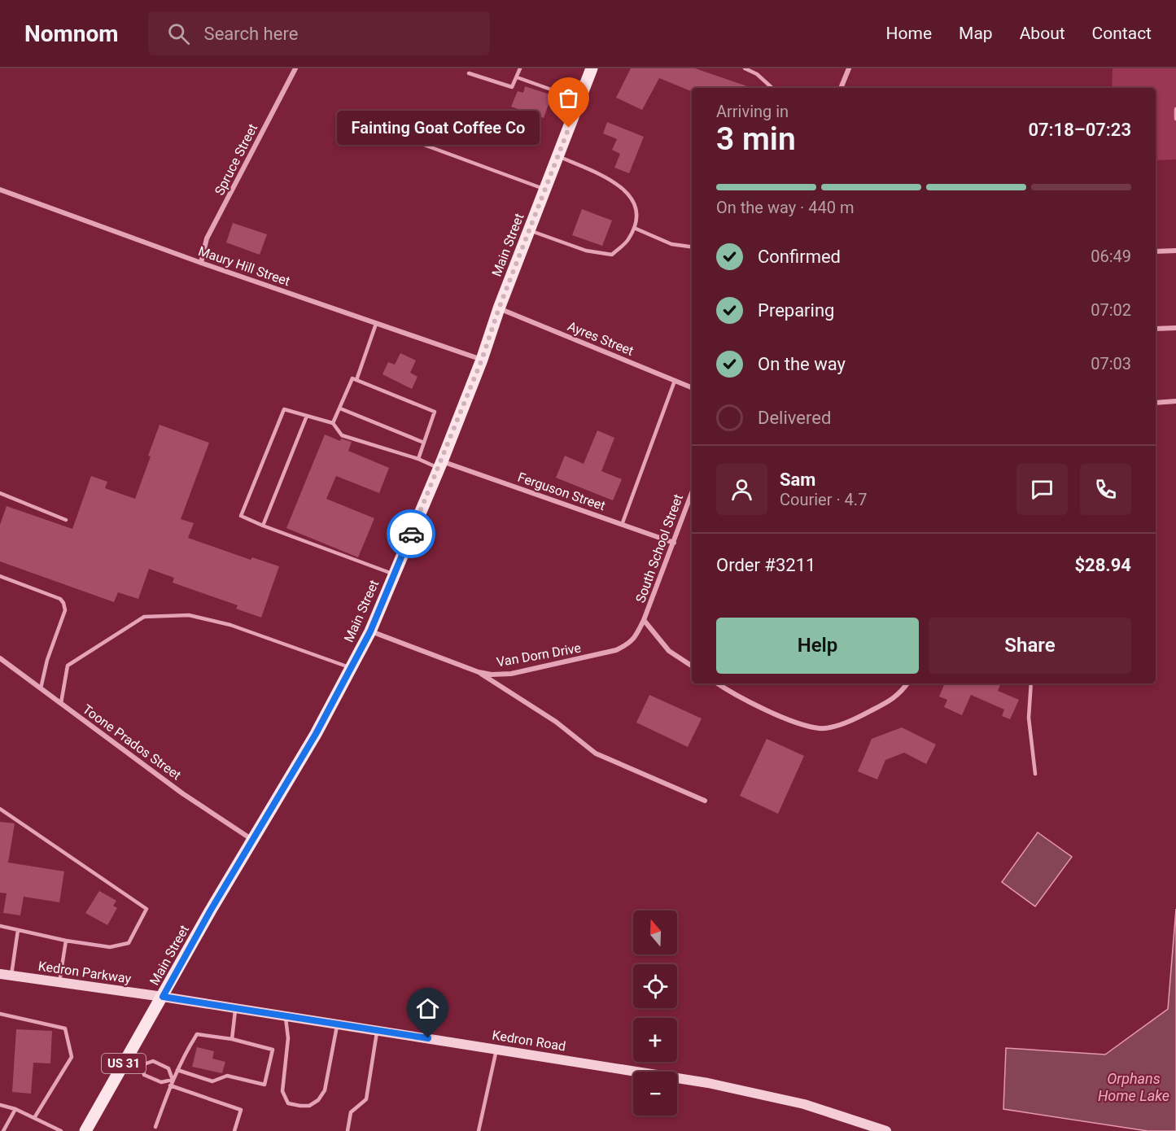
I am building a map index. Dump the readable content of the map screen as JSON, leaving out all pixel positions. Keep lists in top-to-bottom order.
{
  "streets": {
    "main road": [
      "Main Street",
      "Kedron Parkway",
      "Kedron Road",
      "US 31"
    ],
    "street": [
      "Spruce Street",
      "Maury Hill Street",
      "Ayres Street",
      "Ferguson Street",
      "South School Street",
      "Van Dorn Drive",
      "Toone Prados Street"
    ]
  },
  "crossings": [
    ["Spruce Street", "Maury Hill Street"],
    ["Main Street", "Maury Hill Street"],
    ["Main Street", "Ayres Street"],
    ["Main Street", "Ferguson Street"],
    ["Main Street", "Van Dorn Drive"],
    ["Main Street", "Toone Prados Street"],
    ["Main Street", "Kedron Parkway"],
    ["Main Street", "Kedron Road"],
    ["Ferguson Street", "South School Street"],
    ["South School Street", "Van Dorn Drive"],
    ["Kedron Parkway", "Kedron Road"]
  ],
  "water": ["Orphans Home Lake"],
  "places": ["Fainting Goat Coffee Co"],
  "north": "top",
  "page": {
    "header": "Nomnom",
    "search": "Search here",
    "nav": [
      "Home",
      "Map",
      "About",
      "Contact"
    ],
    "heading": ["3 min", "Arriving in", "07:18–07:23"],
    "panel": [
      "Sam",
      "Courier · 4.7",
      "Order #3211",
      "$28.94"
    ],
    "bubble": "Fainting Goat Coffee Co",
    "bar": "On the way · 440 m",
    "list": [
      ["Confirmed", "06:49"],
      ["Preparing", "07:02"],
      ["On the way", "07:03"],
      "Delivered"
    ],
    "buttons": ["Help", "Share"],
    "map_buttons": ["+", "−"]
  }
}
